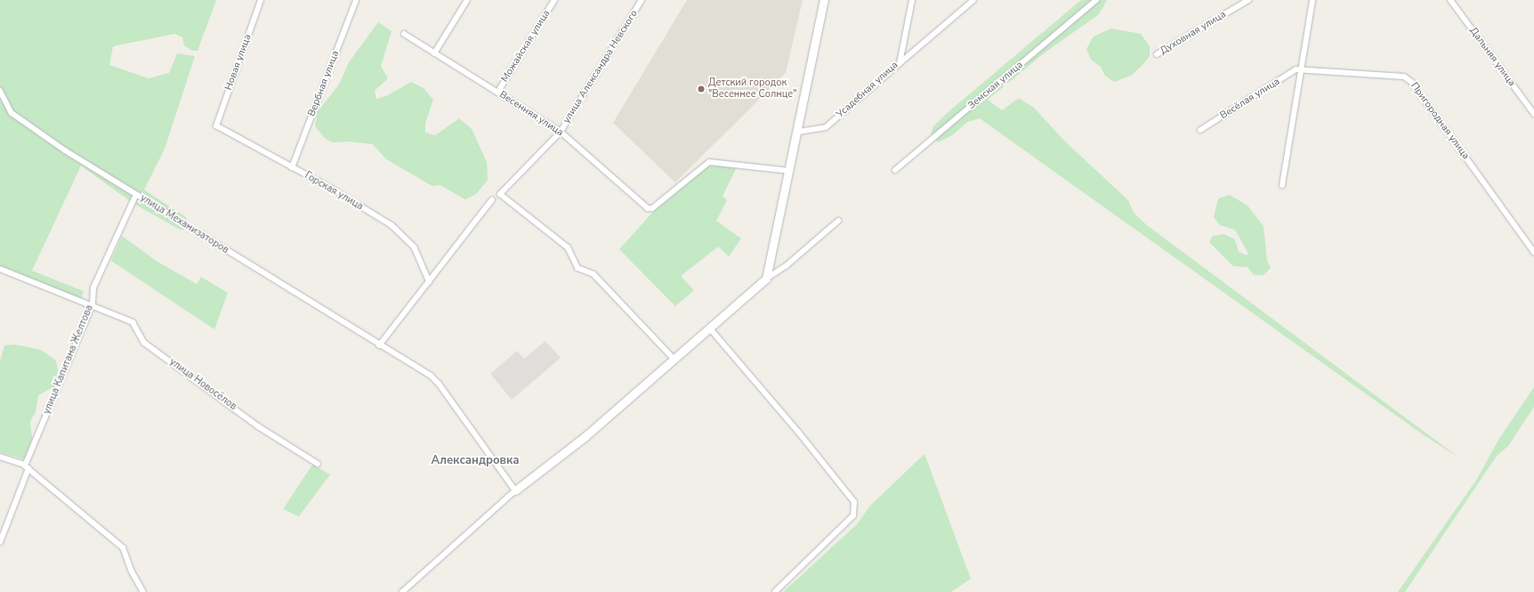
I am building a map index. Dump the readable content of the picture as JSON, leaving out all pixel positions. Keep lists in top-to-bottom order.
{
  "streets": {
    "street": [
      "Духовная улица",
      "Можайская улица",
      "Дальняя улица",
      "Новая улица",
      "улица Александра Невского",
      "Вербная улица",
      "Земская улица",
      "Усадебная улица",
      "Весёлая улица",
      "Весенняя улица",
      "Пригородная улица",
      "Горская улица",
      "улица Механизаторов",
      "улица Капитана Желтова",
      "улица Новосёлов"
    ]
  },
  "crossings": [
    ["Можайская улица", "Весенняя улица"],
    ["Новая улица", "Горская улица"],
    ["улица Александра Невского", "Весенняя улица"],
    ["Вербная улица", "Горская улица"],
    ["Весёлая улица", "Пригородная улица"],
    ["улица Механизаторов", "улица Капитана Желтова"],
    ["улица Капитана Желтова", "улица Новосёлов"]
  ],
  "districts": ["Александровка"],
  "places": ["Детский городок \"Весеннее Солнце\""]
}
